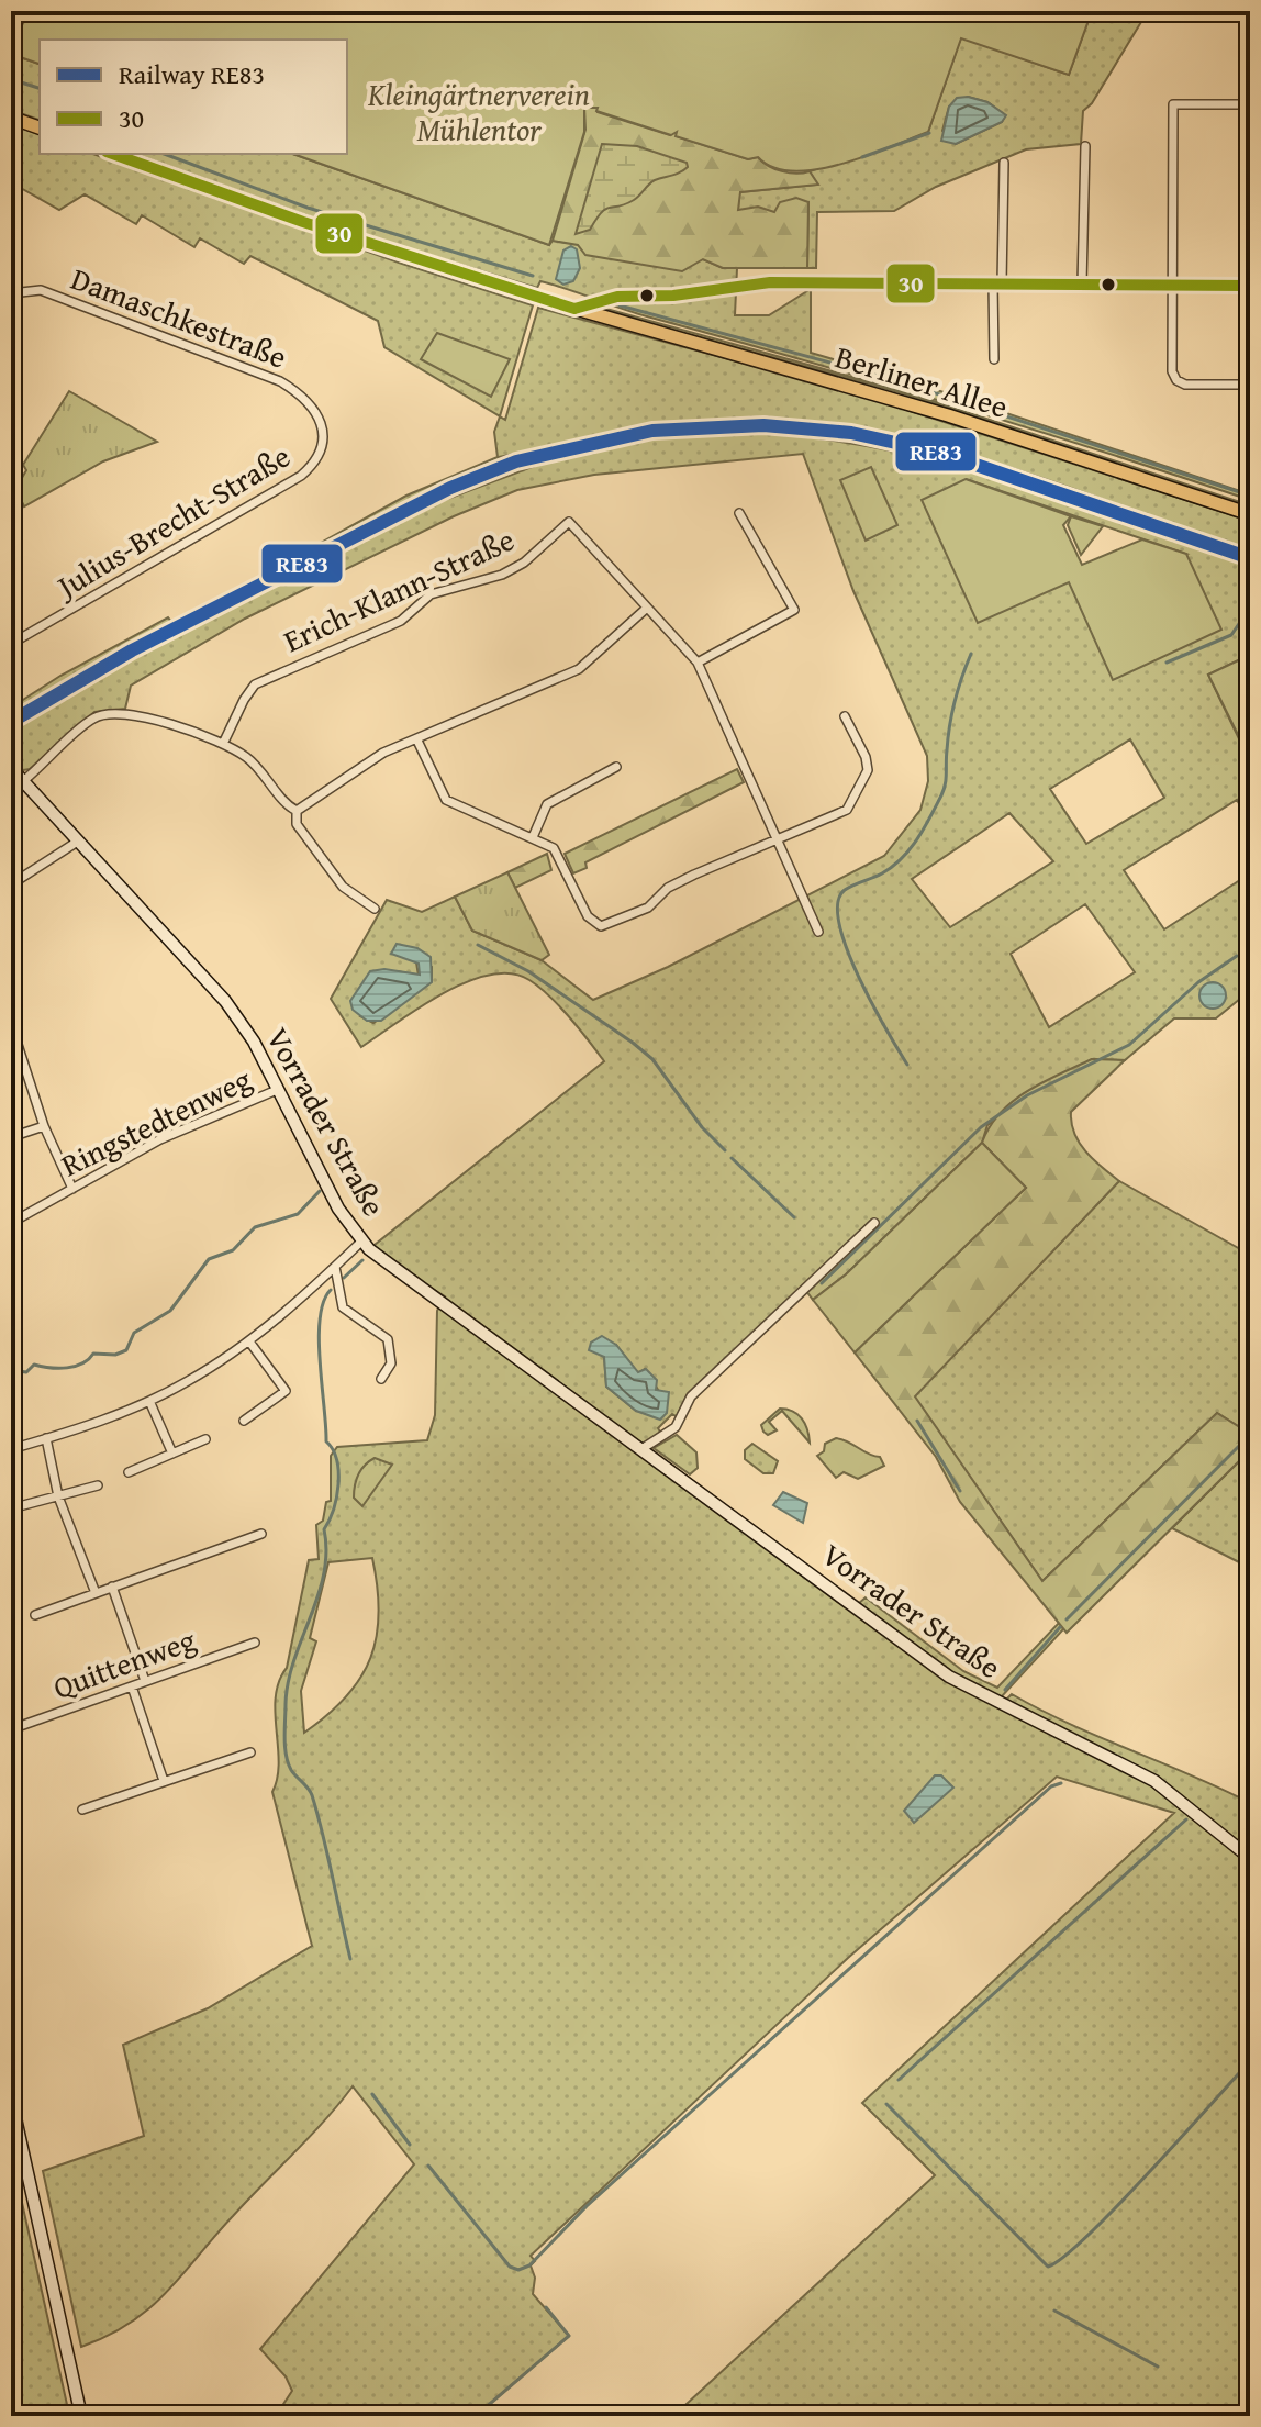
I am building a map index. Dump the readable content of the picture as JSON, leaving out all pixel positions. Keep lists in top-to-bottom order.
{
  "streets": {
    "main road": ["Berliner Allee"],
    "street": [
      "Damaschkestraße",
      "Julius-Brecht-Straße",
      "Erich-Klann-Straße",
      "Ringstedtenweg",
      "Vorrader Straße",
      "Quittenweg"
    ]
  },
  "crossings": [
    ["Damaschkestraße", "Julius-Brecht-Straße"],
    ["Ringstedtenweg", "Vorrader Straße"]
  ],
  "parks": ["Kleingärtnerverein Mühlentor"],
  "lines": ["transit line 30", "rail line RE83"],
  "legend": ["Railway RE83", "30"]
}
